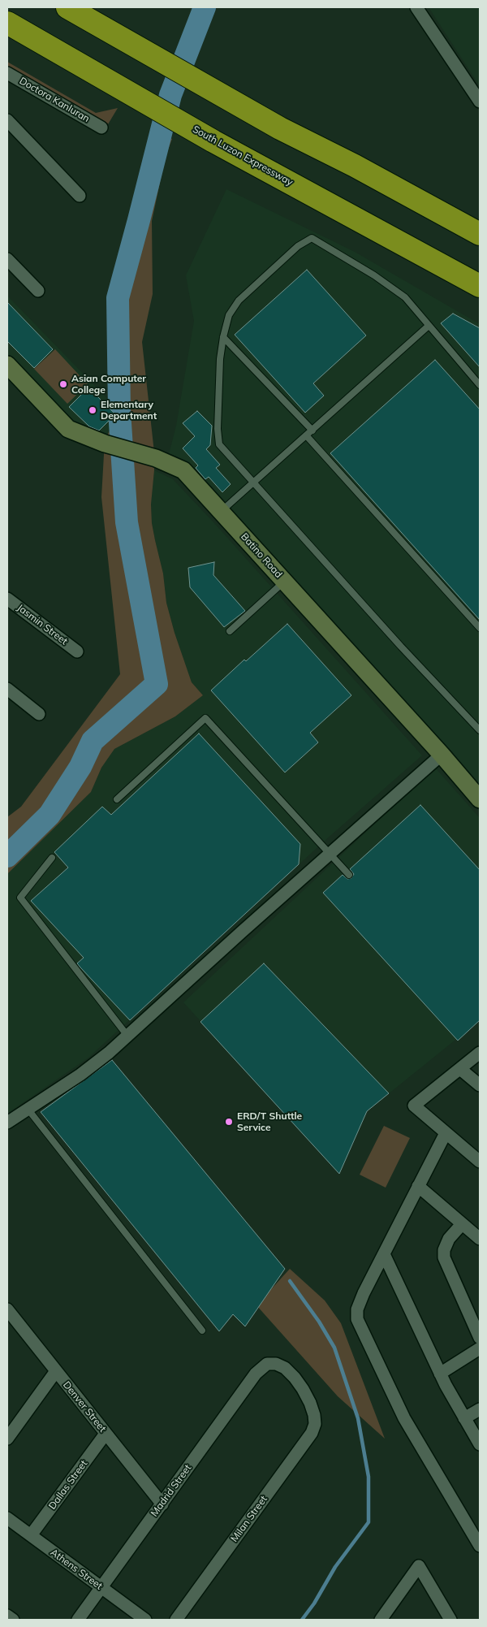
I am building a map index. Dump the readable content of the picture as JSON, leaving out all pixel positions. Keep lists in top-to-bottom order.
{
  "streets": {
    "highway": ["South Luzon Expressway"],
    "main road": ["Batino Road"],
    "street": [
      "Doctora Kanluran",
      "Jasmin Street",
      "Denver Street",
      "Dallas Street",
      "Madrid Street",
      "Milan Street",
      "Athens Street"
    ]
  },
  "crossings": [
    ["Denver Street", "Dallas Street"],
    ["Denver Street", "Madrid Street"],
    ["Dallas Street", "Athens Street"],
    ["Madrid Street", "Milan Street"],
    ["Madrid Street", "Athens Street"]
  ],
  "places": ["Asian Computer College", "Elementary Department", "ERD/T Shuttle Service"]
}
